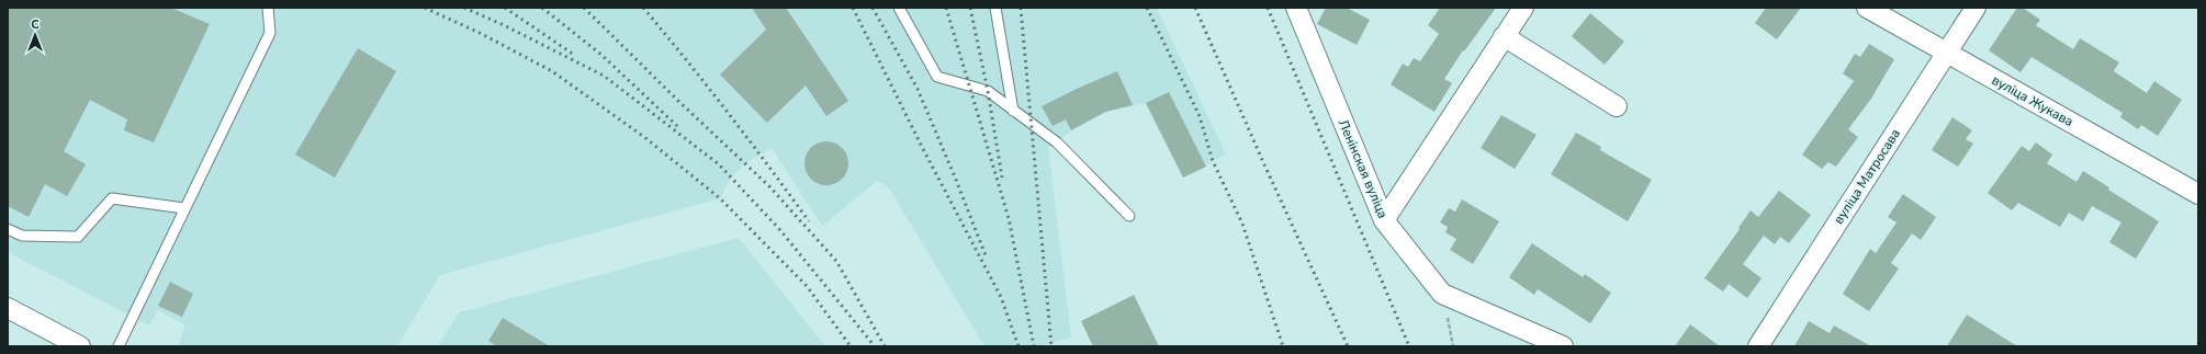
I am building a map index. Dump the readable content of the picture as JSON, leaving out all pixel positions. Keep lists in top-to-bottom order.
{
  "streets": {
    "street": ["вуліца Жукава", "Ленінская вуліца", "вуліца Матросава"]
  },
  "crossings": [
    ["вуліца Жукава", "вуліца Матросава"]
  ],
  "north": "top"
}
